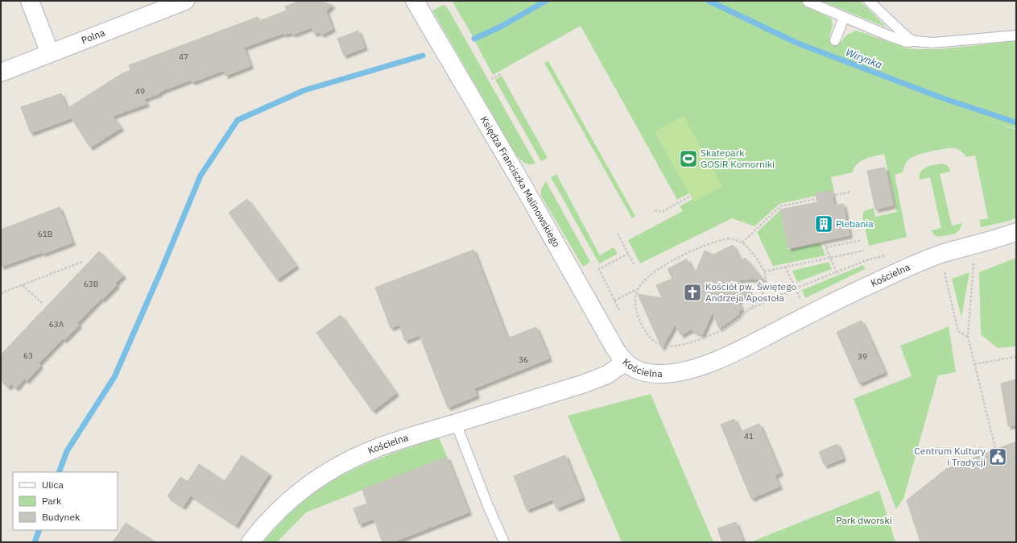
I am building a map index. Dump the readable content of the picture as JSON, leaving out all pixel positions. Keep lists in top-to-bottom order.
{
  "streets": {
    "street": ["Polna", "Księdza Franciszka Malinowskiego", "Kościelna"]
  },
  "crossings": [
    ["Księdza Franciszka Malinowskiego", "Kościelna"]
  ],
  "water": ["Wirynka"],
  "parks": ["Park dworski"],
  "places": {
    "sports": ["Skatepark GOSiR Komorniki"],
    "building": ["Plebania"],
    "church": ["Kościół pw. Świętego Andrzeja Apostoła"],
    "public building": ["Centrum Kultury i Tradycji"]
  },
  "house_numbers": [
    "47",
    "49",
    "61B",
    "63B",
    "63A",
    "63",
    "39",
    "36",
    "41"
  ],
  "legend": ["Ulica", "Park", "Budynek"]
}
